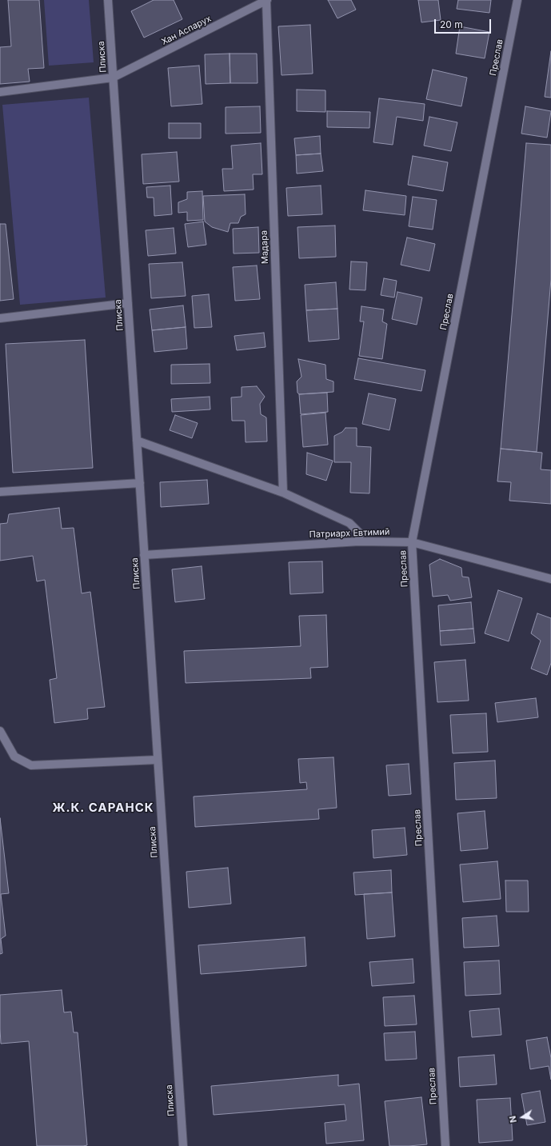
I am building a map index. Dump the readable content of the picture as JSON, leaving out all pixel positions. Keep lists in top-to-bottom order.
{
  "streets": {
    "street": [
      "Хан Аспарух",
      "Плиска",
      "Преслав",
      "Мадара",
      "Патриарх Евтимий"
    ]
  },
  "crossings": [
    ["Хан Аспарух", "Плиска"],
    ["Хан Аспарух", "Мадара"],
    ["Плиска", "Патриарх Евтимий"],
    ["Преслав", "Патриарх Евтимий"]
  ],
  "districts": ["Ж.К. САРАНСК"],
  "scale_bar": "20 m",
  "north": "left"
}
